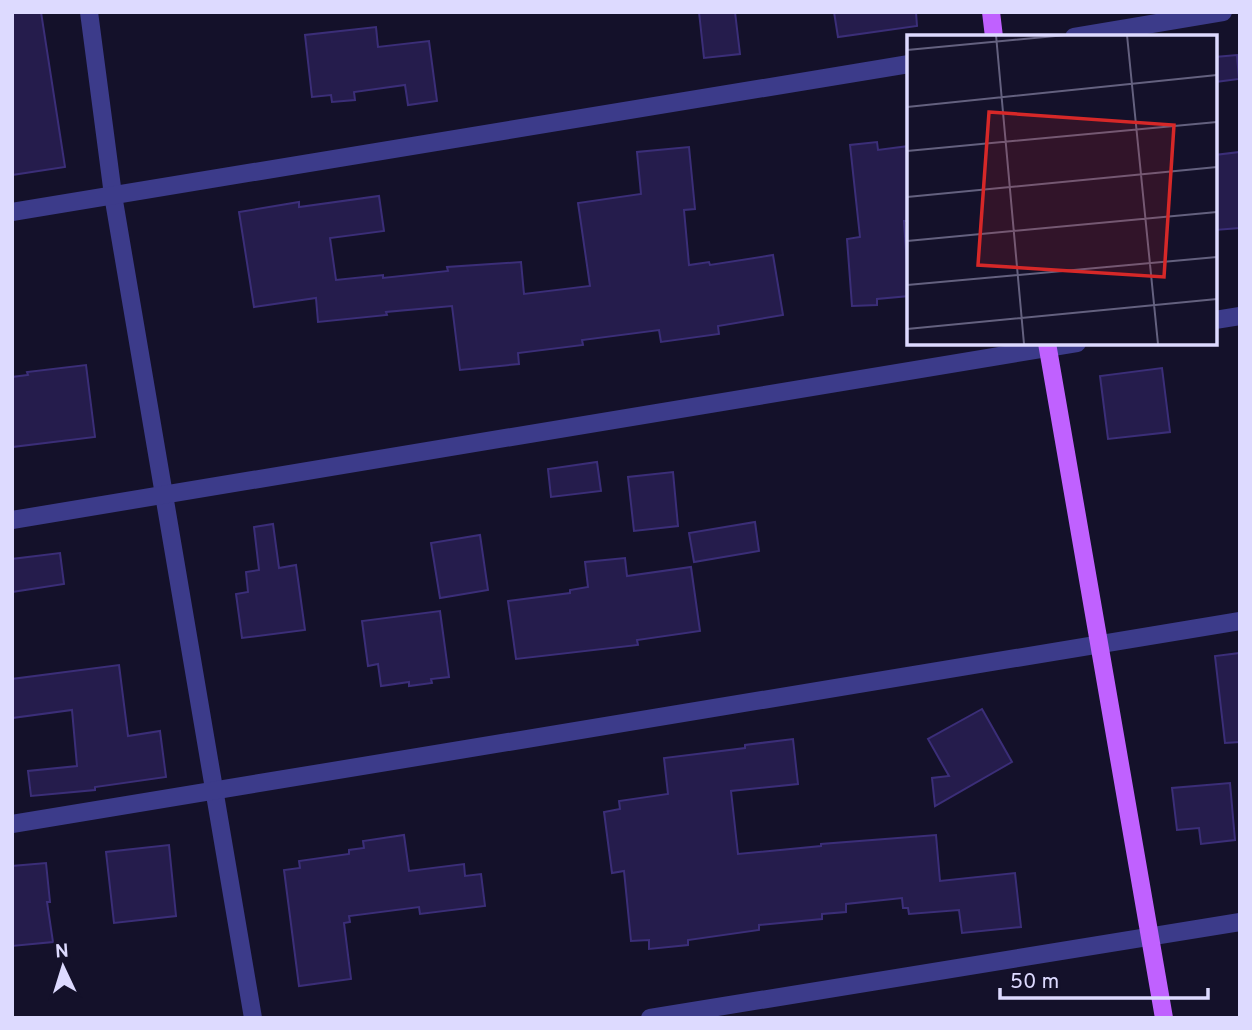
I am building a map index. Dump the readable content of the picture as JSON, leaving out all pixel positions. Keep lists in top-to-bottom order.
{
  "scale_bar": "50 m",
  "north": "top"
}
